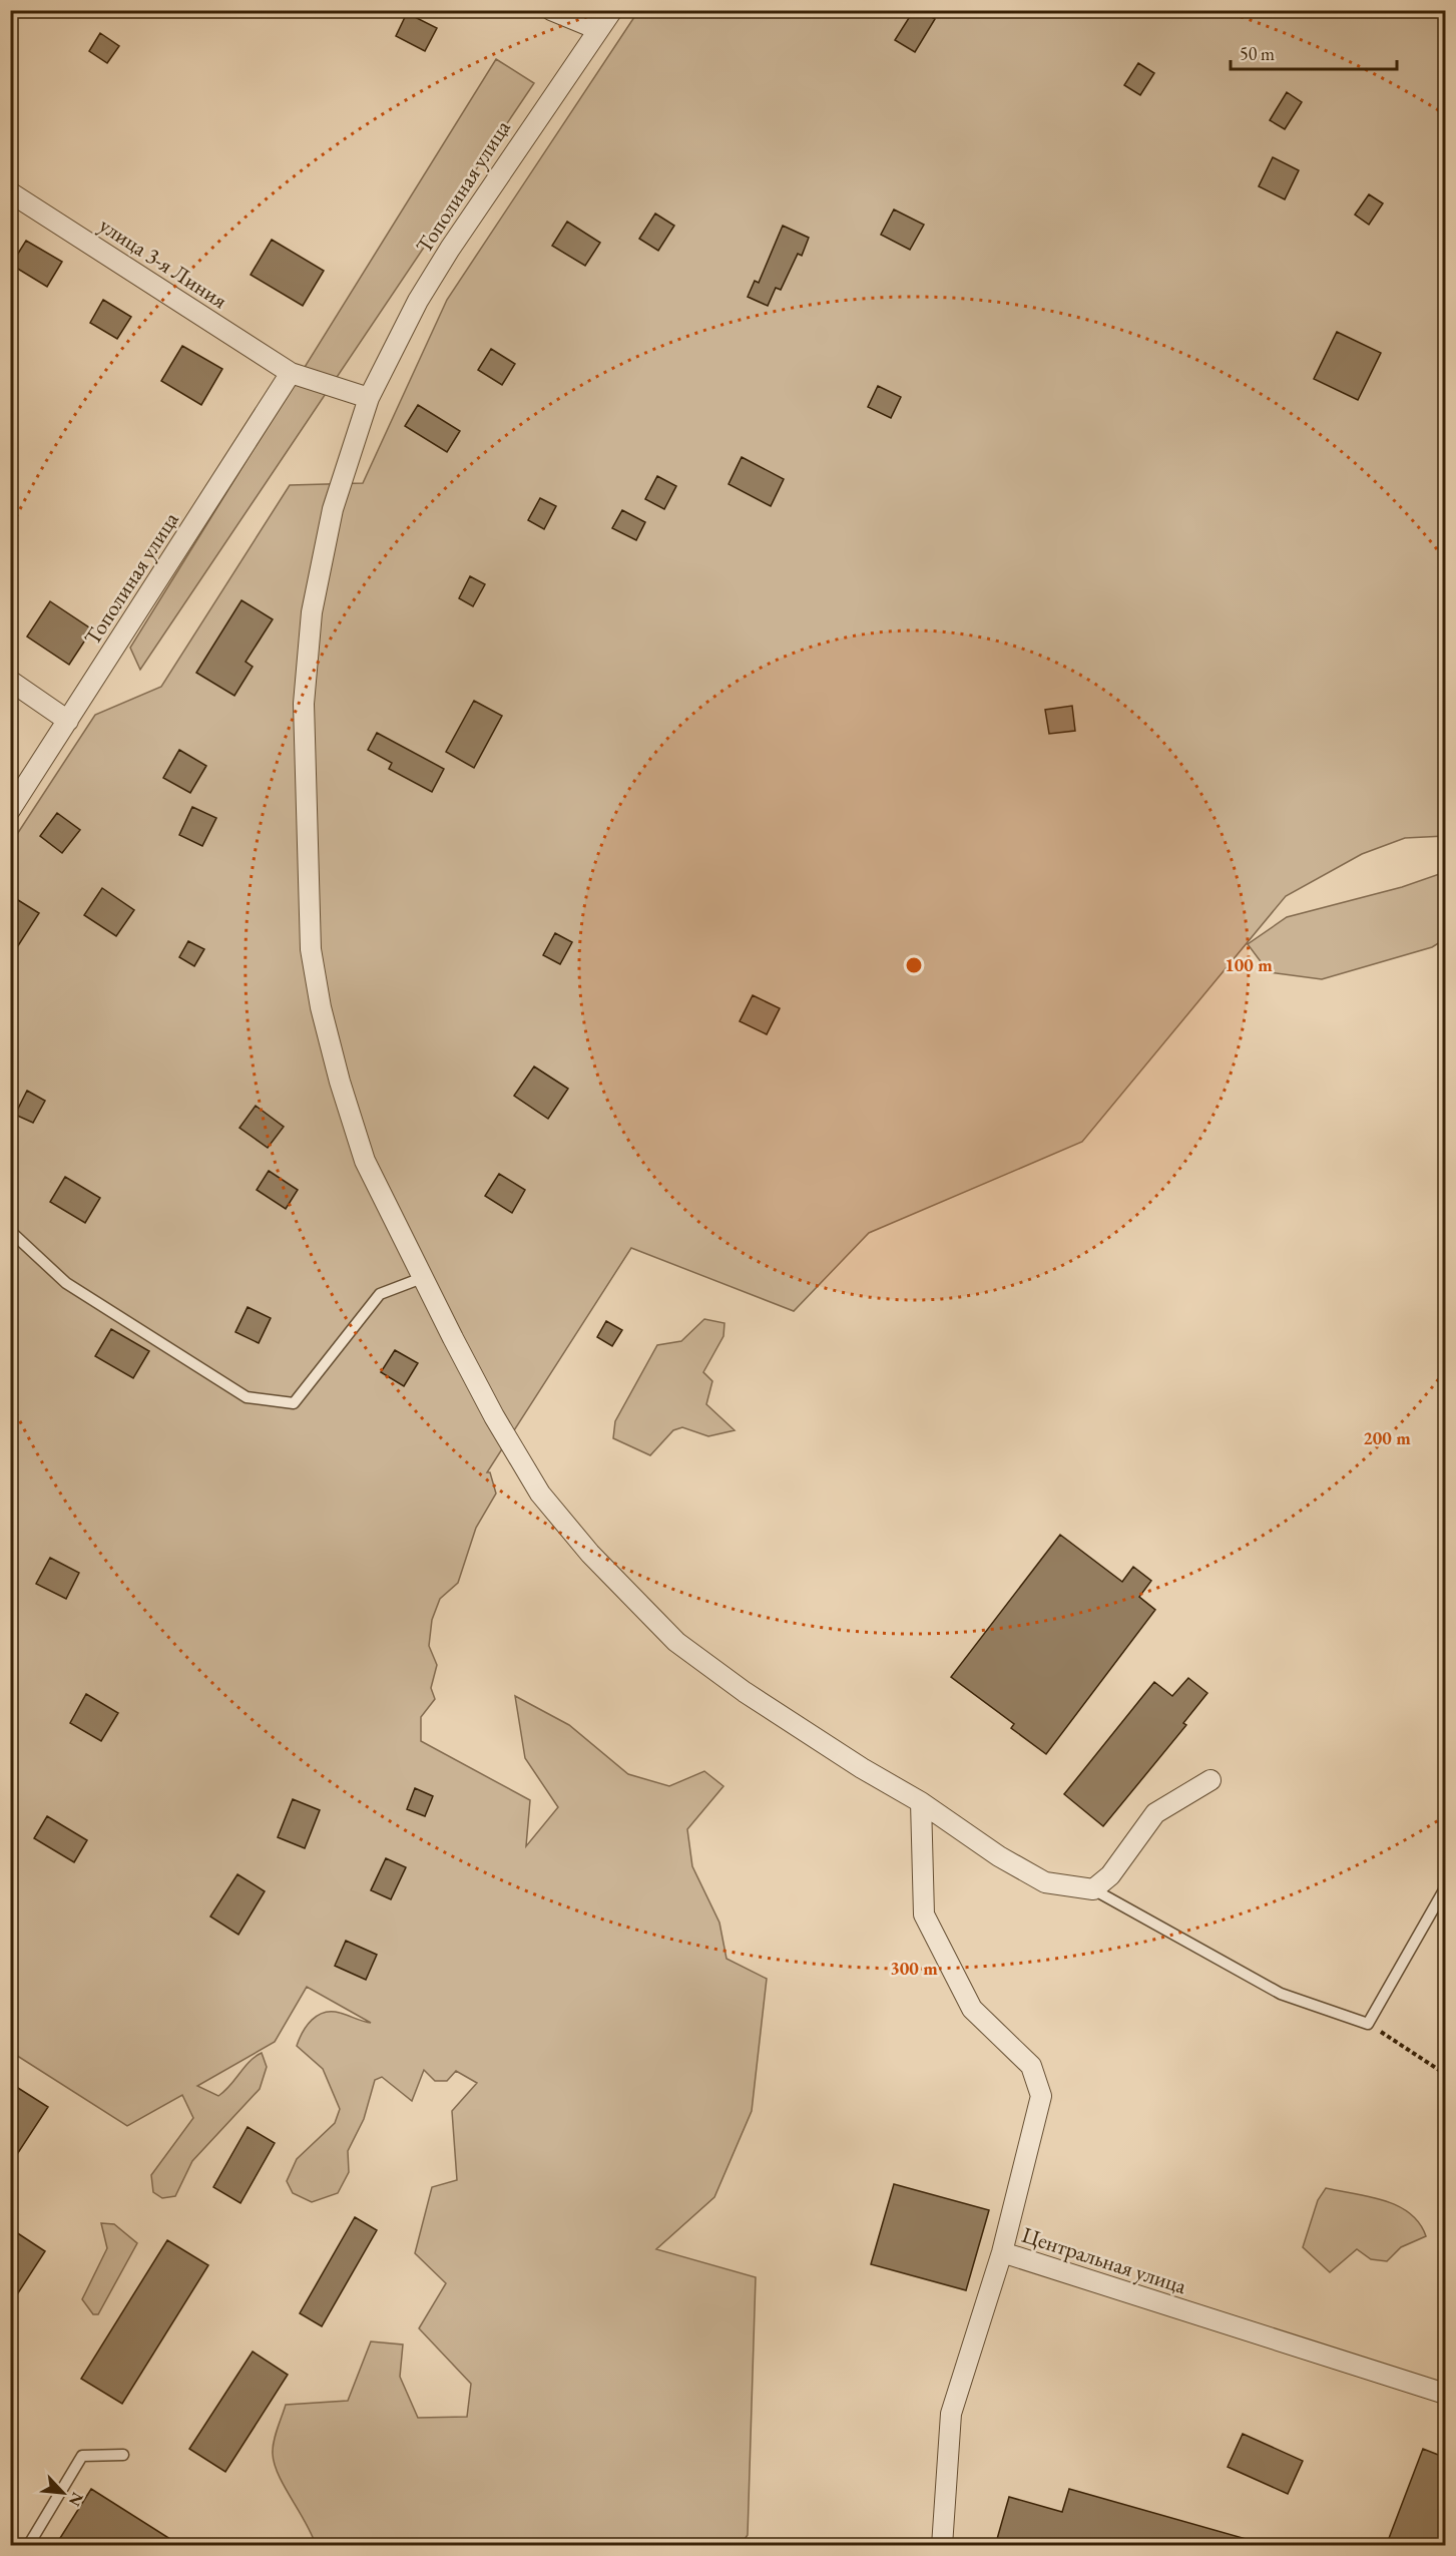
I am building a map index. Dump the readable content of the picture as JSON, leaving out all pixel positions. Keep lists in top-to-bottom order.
{
  "streets": {
    "street": ["Тополиная улица", "улица 3-я Линия", "Центральная улица"]
  },
  "crossings": [
    ["Тополиная улица", "улица 3-я Линия"]
  ],
  "scale_bar": "50 m",
  "north": "bottom right",
  "rings": ["100 m", "200 m", "300 m"]
}
